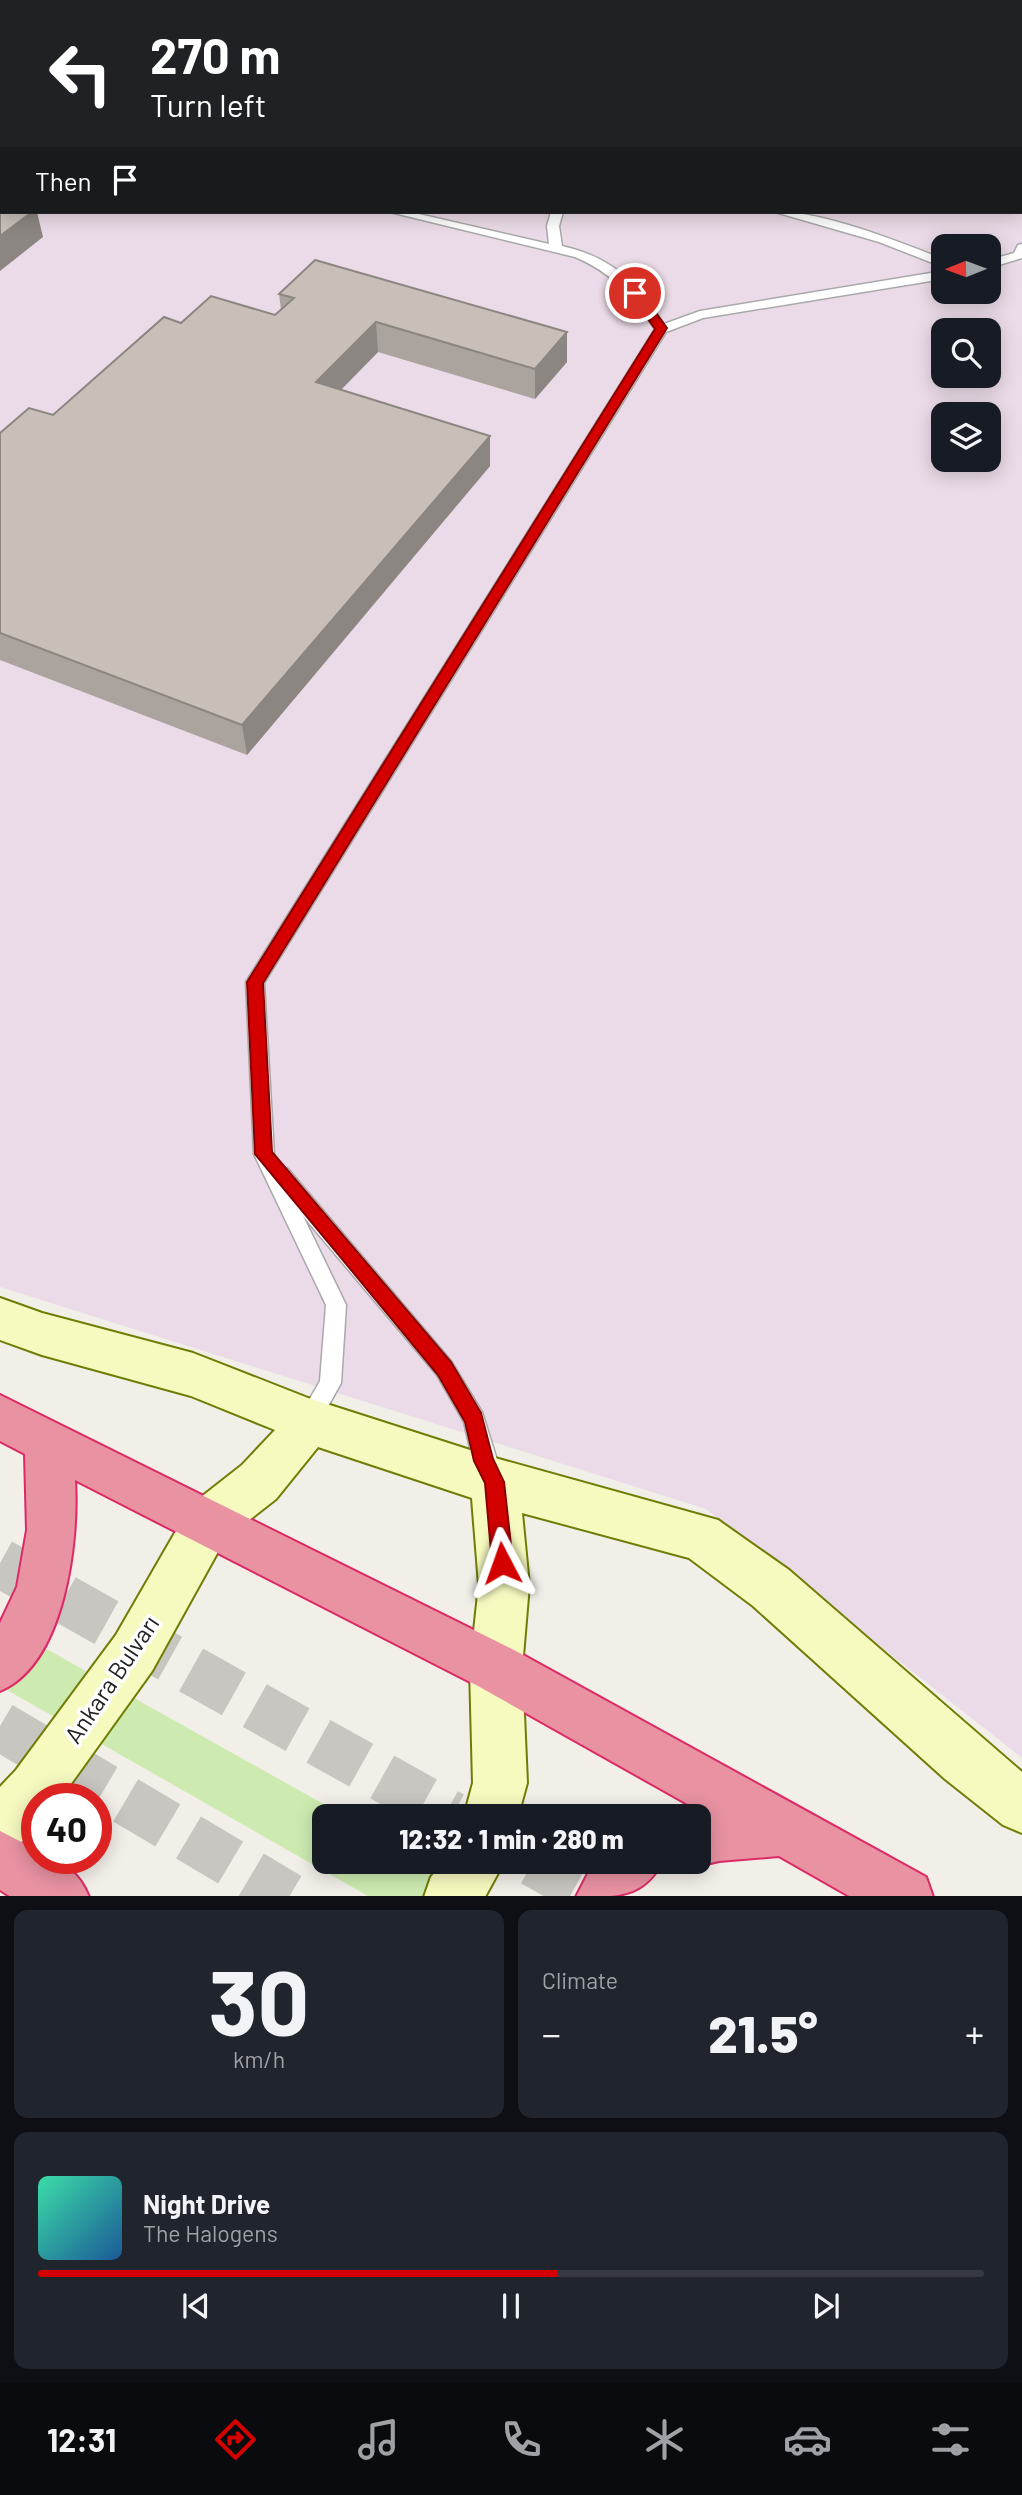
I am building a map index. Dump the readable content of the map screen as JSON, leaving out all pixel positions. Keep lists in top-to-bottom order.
{
  "streets": {
    "street": ["Ankara Bulvarı"]
  },
  "north": "left",
  "page": {
    "turn": ["270 m", "Turn left"],
    "then": "Then",
    "limit": "40",
    "trip": "12:32 · 1 min · 280 m",
    "tile": [
      ["30", "km/h"],
      "Climate"
    ],
    "heat": ["−", "21.5°", "+"],
    "song": ["Night Drive", "The Halogens"],
    "tabs": "12:31"
  }
}
